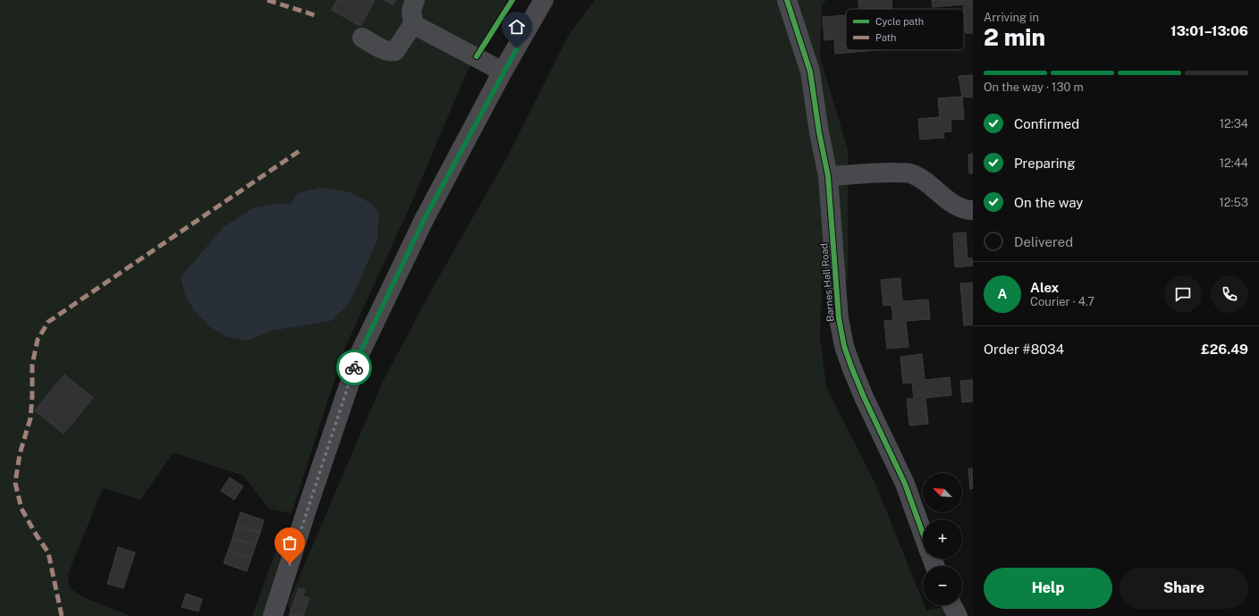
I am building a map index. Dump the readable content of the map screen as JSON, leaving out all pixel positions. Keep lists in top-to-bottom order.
{
  "streets": {
    "street": ["Barnes Hall Road"]
  },
  "legend": ["Cycle path", "Path"],
  "north": "top left",
  "page": {
    "heading": ["2 min", "Arriving in", "13:01–13:06"],
    "panel": [
      "Alex",
      "Courier · 4.7",
      "Order #8034",
      "£26.49"
    ],
    "bar": "On the way · 130 m",
    "list": [
      ["Confirmed", "12:34"],
      ["Preparing", "12:44"],
      ["On the way", "12:53"],
      "Delivered"
    ],
    "round": "A",
    "map_buttons": ["+", "−"],
    "buttons": ["Help", "Share"]
  }
}
